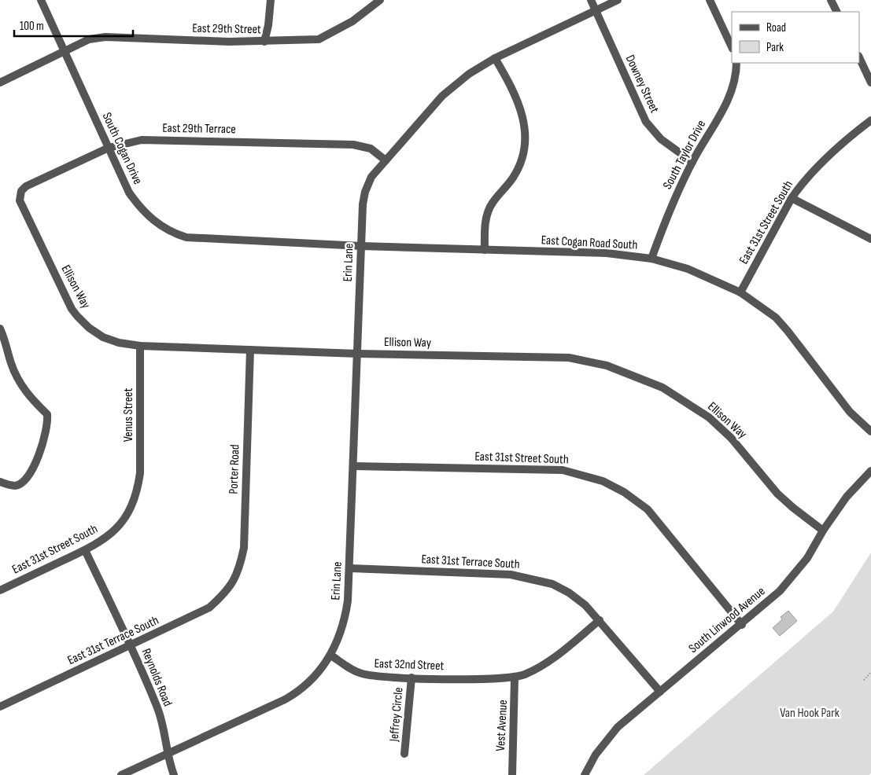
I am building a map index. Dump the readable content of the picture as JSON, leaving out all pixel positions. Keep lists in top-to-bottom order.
{
  "streets": {
    "street": [
      "East 29th Street",
      "Downey Street",
      "East 29th Terrace",
      "South Cogan Drive",
      "South Taylor Drive",
      "East 31st Street South",
      "East Cogan Road South",
      "Erin Lane",
      "Ellison Way",
      "Venus Street",
      "Porter Road",
      "East 31st Terrace South",
      "South Linwood Avenue",
      "East 32nd Street",
      "Reynolds Road",
      "Jeffrey Circle",
      "Vest Avenue"
    ]
  },
  "crossings": [
    ["East 29th Street", "South Cogan Drive"],
    ["Downey Street", "South Taylor Drive"],
    ["Downey Street", "Erin Lane"],
    ["East 29th Terrace", "South Cogan Drive"],
    ["East 29th Terrace", "Erin Lane"],
    ["East 29th Terrace", "Ellison Way"],
    ["South Cogan Drive", "East Cogan Road South"],
    ["South Taylor Drive", "East Cogan Road South"],
    ["East 31st Street South", "East Cogan Road South"],
    ["East 31st Street South", "Erin Lane"],
    ["East 31st Street South", "Venus Street"],
    ["East 31st Street South", "South Linwood Avenue"],
    ["East 31st Street South", "Reynolds Road"],
    ["East Cogan Road South", "Erin Lane"],
    ["Erin Lane", "Ellison Way"],
    ["Erin Lane", "East 31st Terrace South"],
    ["Erin Lane", "East 32nd Street"],
    ["Ellison Way", "Venus Street"],
    ["Ellison Way", "Porter Road"],
    ["Ellison Way", "South Linwood Avenue"],
    ["Porter Road", "East 31st Terrace South"],
    ["East 31st Terrace South", "South Linwood Avenue"],
    ["East 31st Terrace South", "East 32nd Street"],
    ["East 31st Terrace South", "Reynolds Road"],
    ["East 32nd Street", "Jeffrey Circle"],
    ["East 32nd Street", "Vest Avenue"]
  ],
  "parks": ["Van Hook Park"],
  "legend": ["Road", "Park"],
  "scale_bar": "100 m"
}
